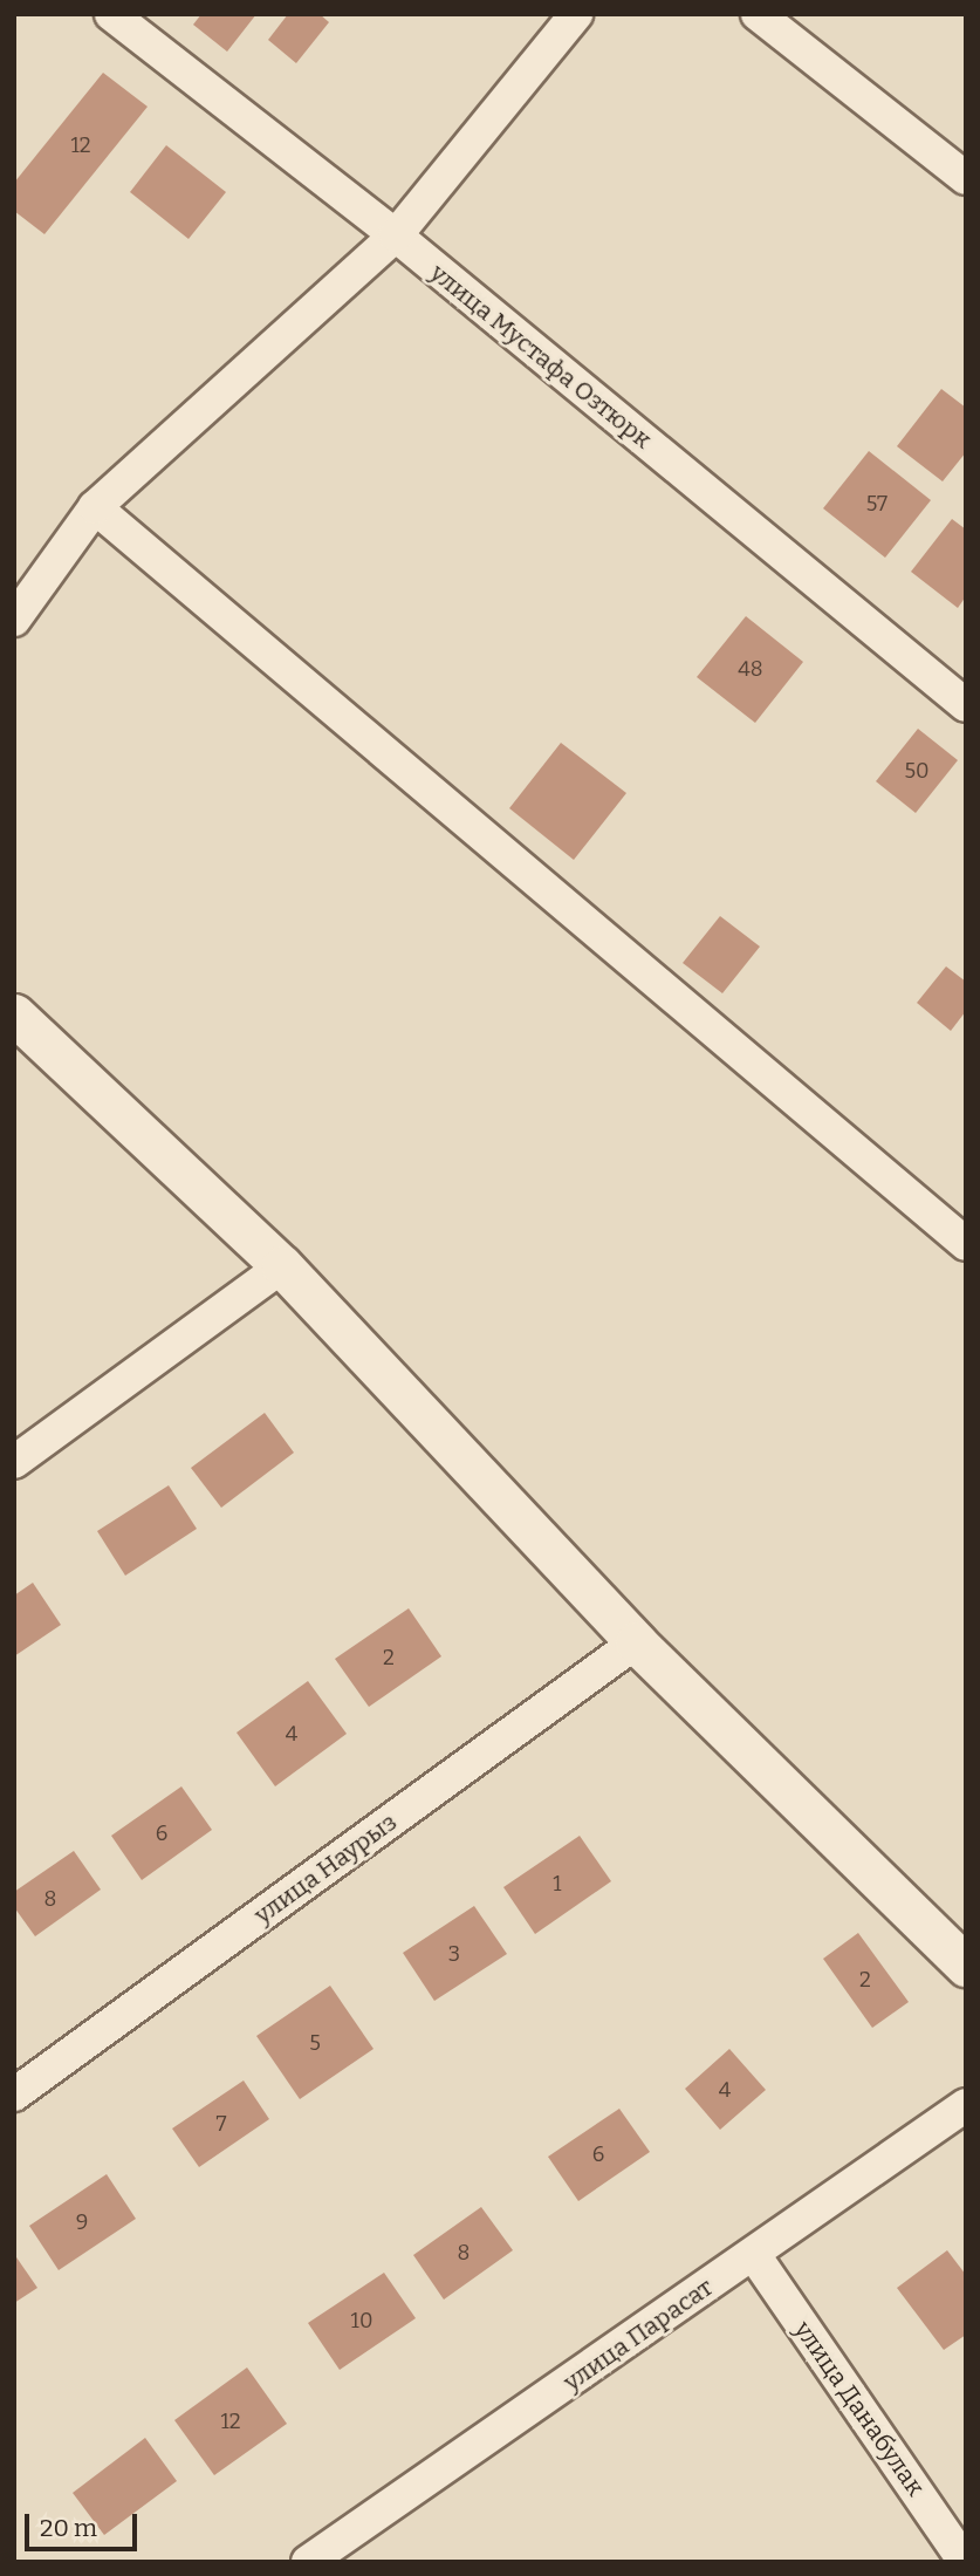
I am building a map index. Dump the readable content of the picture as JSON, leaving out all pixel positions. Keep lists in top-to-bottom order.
{
  "streets": {
    "street": [
      "улица Мустафа Озтюрк",
      "улица Наурыз",
      "улица Парасат",
      "улица Данабулак"
    ]
  },
  "crossings": [
    ["улица Парасат", "улица Данабулак"]
  ],
  "house_numbers": [
    "12",
    "57",
    "48",
    "50",
    "2",
    "4",
    "6",
    "1",
    "8",
    "3",
    "2",
    "5",
    "4",
    "7",
    "6",
    "9",
    "8",
    "10",
    "12"
  ],
  "scale_bar": "20 m"
}
